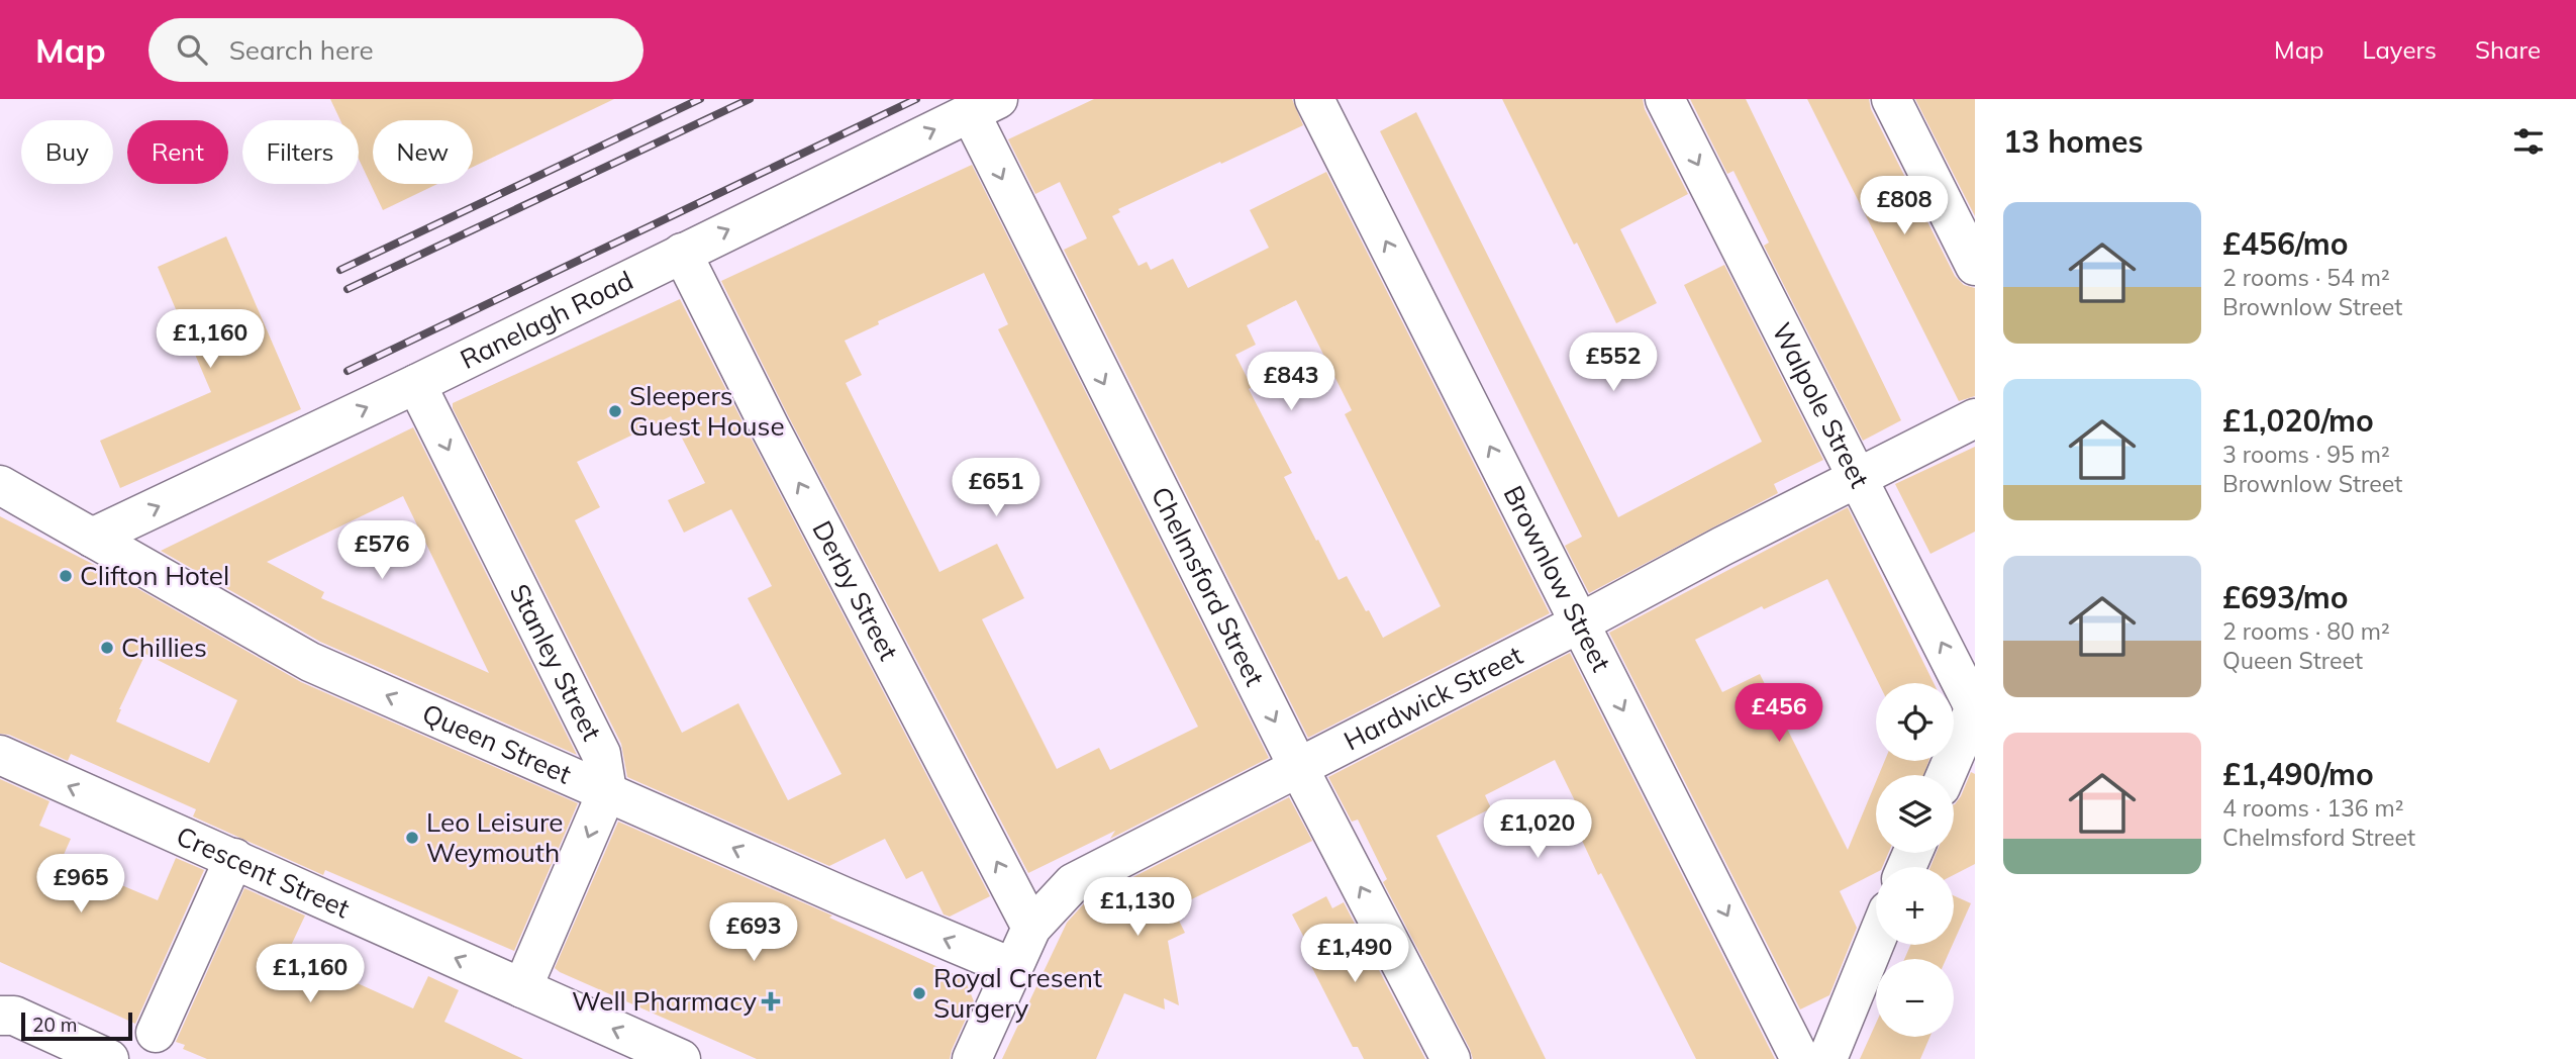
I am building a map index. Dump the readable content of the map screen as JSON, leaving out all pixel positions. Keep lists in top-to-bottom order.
{
  "streets": {
    "street": [
      "Ranelagh Road",
      "Walpole Street",
      "Brownlow Street",
      "Chelmsford Street",
      "Derby Street",
      "Stanley Street",
      "Hardwick Street",
      "Queen Street",
      "Crescent Street"
    ]
  },
  "crossings": [
    ["Ranelagh Road", "Chelmsford Street"],
    ["Ranelagh Road", "Derby Street"],
    ["Ranelagh Road", "Stanley Street"],
    ["Ranelagh Road", "Queen Street"],
    ["Walpole Street", "Hardwick Street"],
    ["Brownlow Street", "Hardwick Street"],
    ["Chelmsford Street", "Hardwick Street"],
    ["Derby Street", "Hardwick Street"],
    ["Stanley Street", "Queen Street"],
    ["Hardwick Street", "Queen Street"]
  ],
  "one_way": [
    "Ranelagh Road",
    "Derby Street",
    "Stanley Street",
    "Queen Street",
    "Crescent Street"
  ],
  "places": {
    "other": [
      "Sleepers Guest House",
      "Clifton Hotel",
      "Chillies",
      "Leo Leisure Weymouth",
      "Royal Cresent Surgery"
    ],
    "health": ["Well Pharmacy"]
  },
  "scale_bar": "20 m",
  "page": {
    "header": "Map",
    "search": "Search here",
    "nav": ["Map", "Layers", "Share"],
    "heading": "13 homes",
    "chip": [
      "Buy",
      "Rent",
      "Filters",
      "New"
    ],
    "price": [
      "£808",
      "£1,160",
      "£552",
      "£843",
      "£651",
      "£576",
      "£456",
      "£1,020",
      "£965",
      "£1,130",
      "£693",
      "£1,490",
      "£1,160"
    ],
    "list": [
      {
        "name": "£456/mo",
        "note": "2 rooms · 54 m² · Brownlow Street"
      },
      {
        "name": "£1,020/mo",
        "note": "3 rooms · 95 m² · Brownlow Street"
      },
      {
        "name": "£693/mo",
        "note": "2 rooms · 80 m² · Queen Street"
      },
      {
        "name": "£1,490/mo",
        "note": "4 rooms · 136 m² · Chelmsford Street"
      }
    ],
    "map_buttons": ["+", "−"],
    "scale": "20 m"
  }
}
